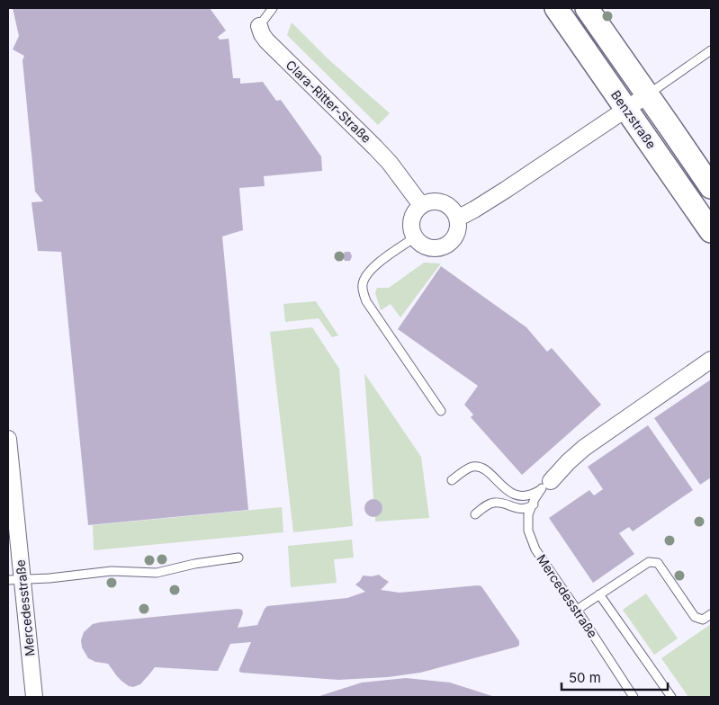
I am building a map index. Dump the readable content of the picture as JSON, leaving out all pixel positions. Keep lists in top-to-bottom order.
{
  "streets": {
    "main road": ["Benzstraße"],
    "street": ["Clara-Ritter-Straße", "Mercedesstraße"]
  },
  "scale_bar": "50 m"
}
